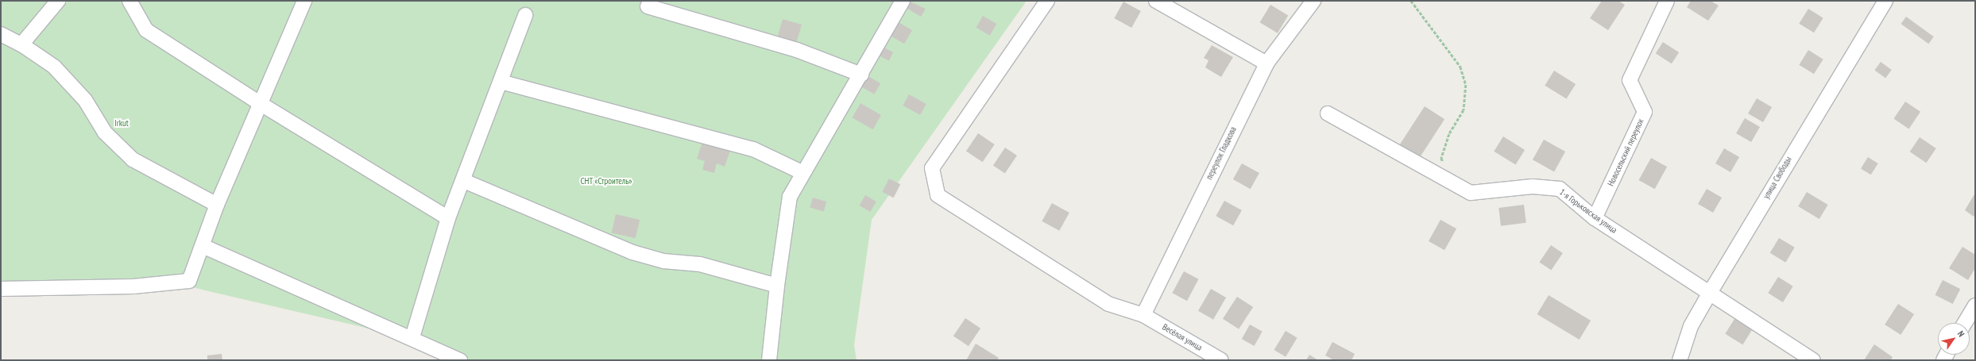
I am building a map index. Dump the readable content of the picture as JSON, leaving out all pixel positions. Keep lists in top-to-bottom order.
{
  "streets": {
    "street": [
      "Новосельский переулок",
      "переулок Гладкова",
      "улица Свободы",
      "1-я Горьковская улица",
      "Весёлая улица"
    ]
  },
  "crossings": [
    ["Новосельский переулок", "1-я Горьковская улица"],
    ["переулок Гладкова", "Весёлая улица"],
    ["улица Свободы", "1-я Горьковская улица"]
  ],
  "parks": ["Irkut", "СНТ «Строитель»"],
  "north": "top right"
}
